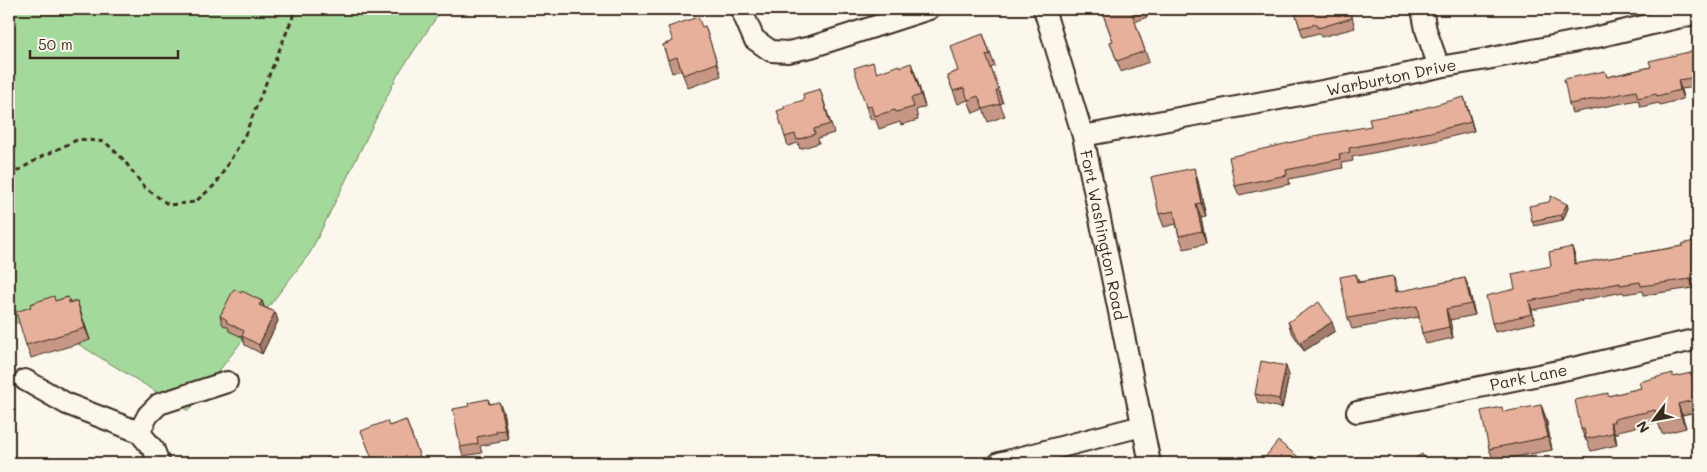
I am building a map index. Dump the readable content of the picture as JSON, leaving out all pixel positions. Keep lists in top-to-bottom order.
{
  "streets": {
    "street": ["Warburton Drive", "Fort Washington Road", "Park Lane"]
  },
  "crossings": [
    ["Warburton Drive", "Fort Washington Road"]
  ],
  "scale_bar": "50 m",
  "north": "bottom left"
}
